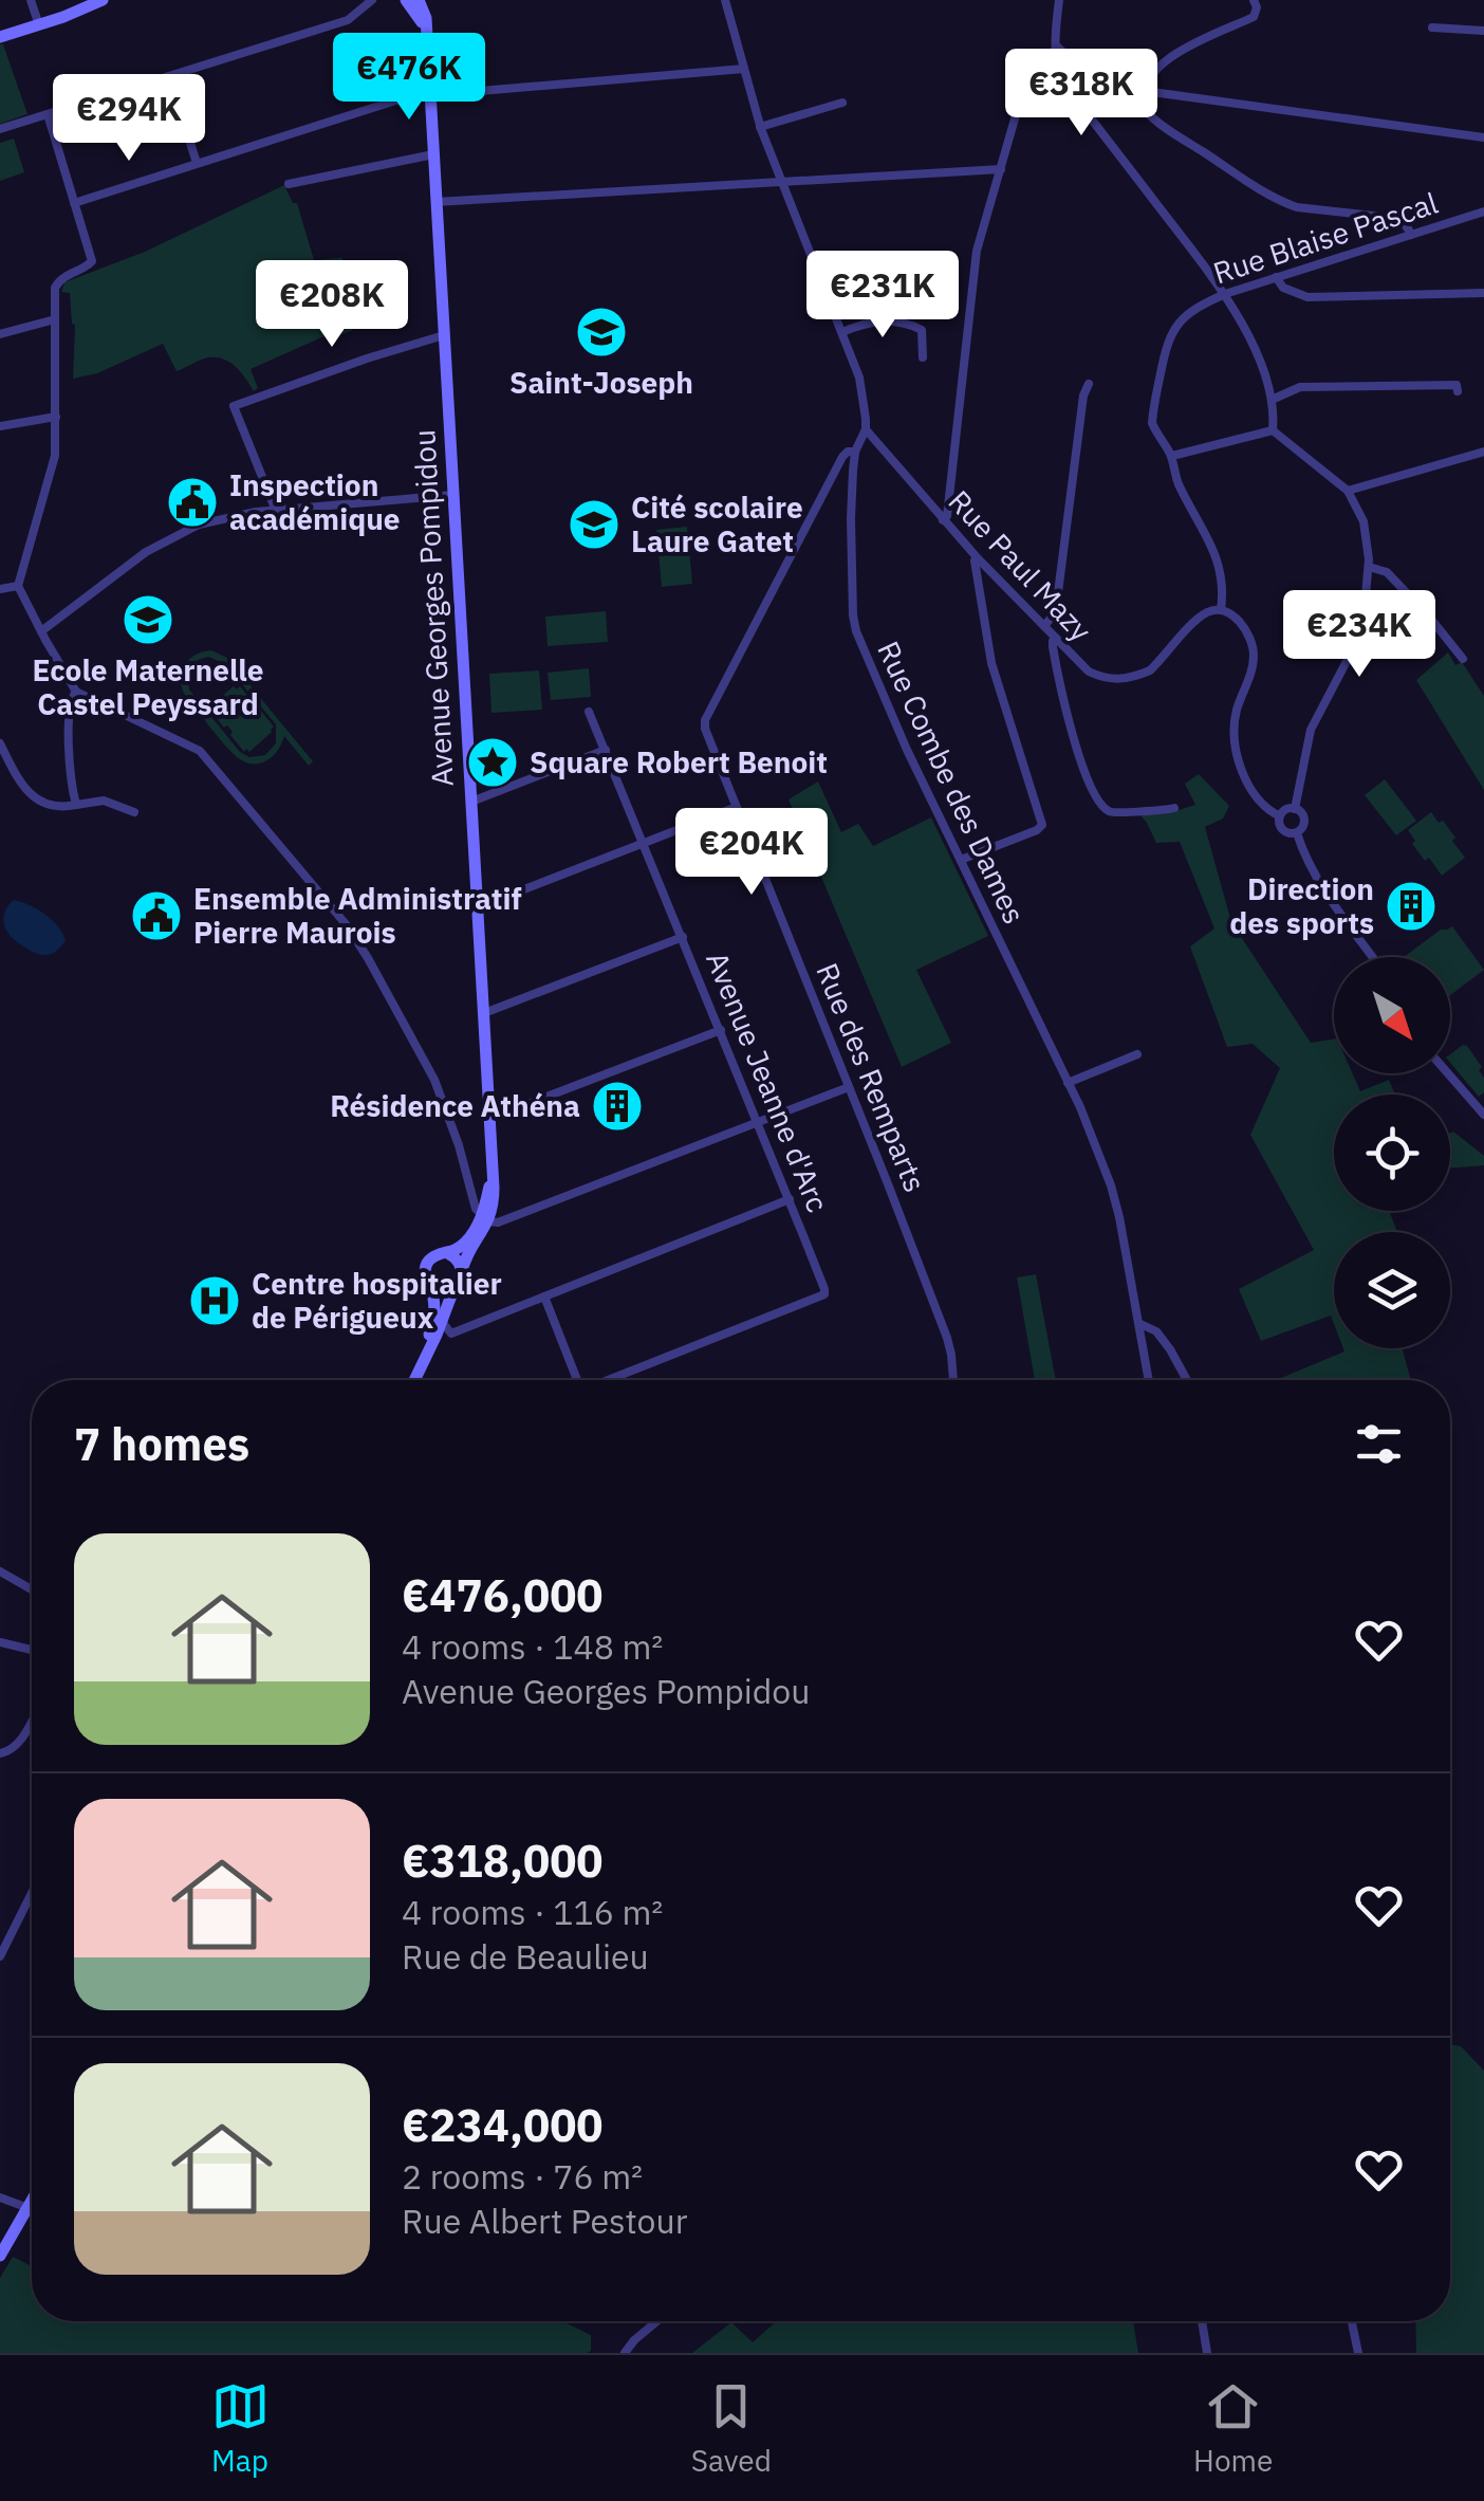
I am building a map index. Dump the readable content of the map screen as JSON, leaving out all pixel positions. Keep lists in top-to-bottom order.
{
  "streets": {
    "main road": ["Avenue Georges Pompidou"],
    "street": [
      "Rue Blaise Pascal",
      "Rue Paul Mazy",
      "Rue Combe des Dames",
      "Rue des Remparts",
      "Avenue Jeanne d'Arc"
    ]
  },
  "crossings": [
    ["Rue Blaise Pascal", "Rue Paul Mazy"],
    ["Rue Paul Mazy", "Rue Combe des Dames"],
    ["Rue Combe des Dames", "Rue des Remparts"]
  ],
  "places": {
    "school or university": ["Saint-Joseph", "Cité scolaire Laure Gatet", "Ecole Maternelle Castel Peyssard"],
    "public building": ["Inspection académique", "Ensemble Administratif Pierre Maurois"],
    "place": ["Square Robert Benoit"],
    "building": ["Direction des sports", "Résidence Athéna"],
    "hospital": ["Centre hospitalier de Périgueux"]
  },
  "north": "bottom right",
  "page": {
    "price": [
      "€476K",
      "€318K",
      "€294K",
      "€231K",
      "€208K",
      "€234K",
      "€204K"
    ],
    "heading": "7 homes",
    "list": [
      {
        "name": "€476,000",
        "note": "4 rooms · 148 m² · Avenue Georges Pompidou"
      },
      {
        "name": "€318,000",
        "note": "4 rooms · 116 m² · Rue de Beaulieu"
      },
      {
        "name": "€234,000",
        "note": "2 rooms · 76 m² · Rue Albert Pestour"
      }
    ],
    "tabs": ["Map", "Saved", "Home"]
  }
}
